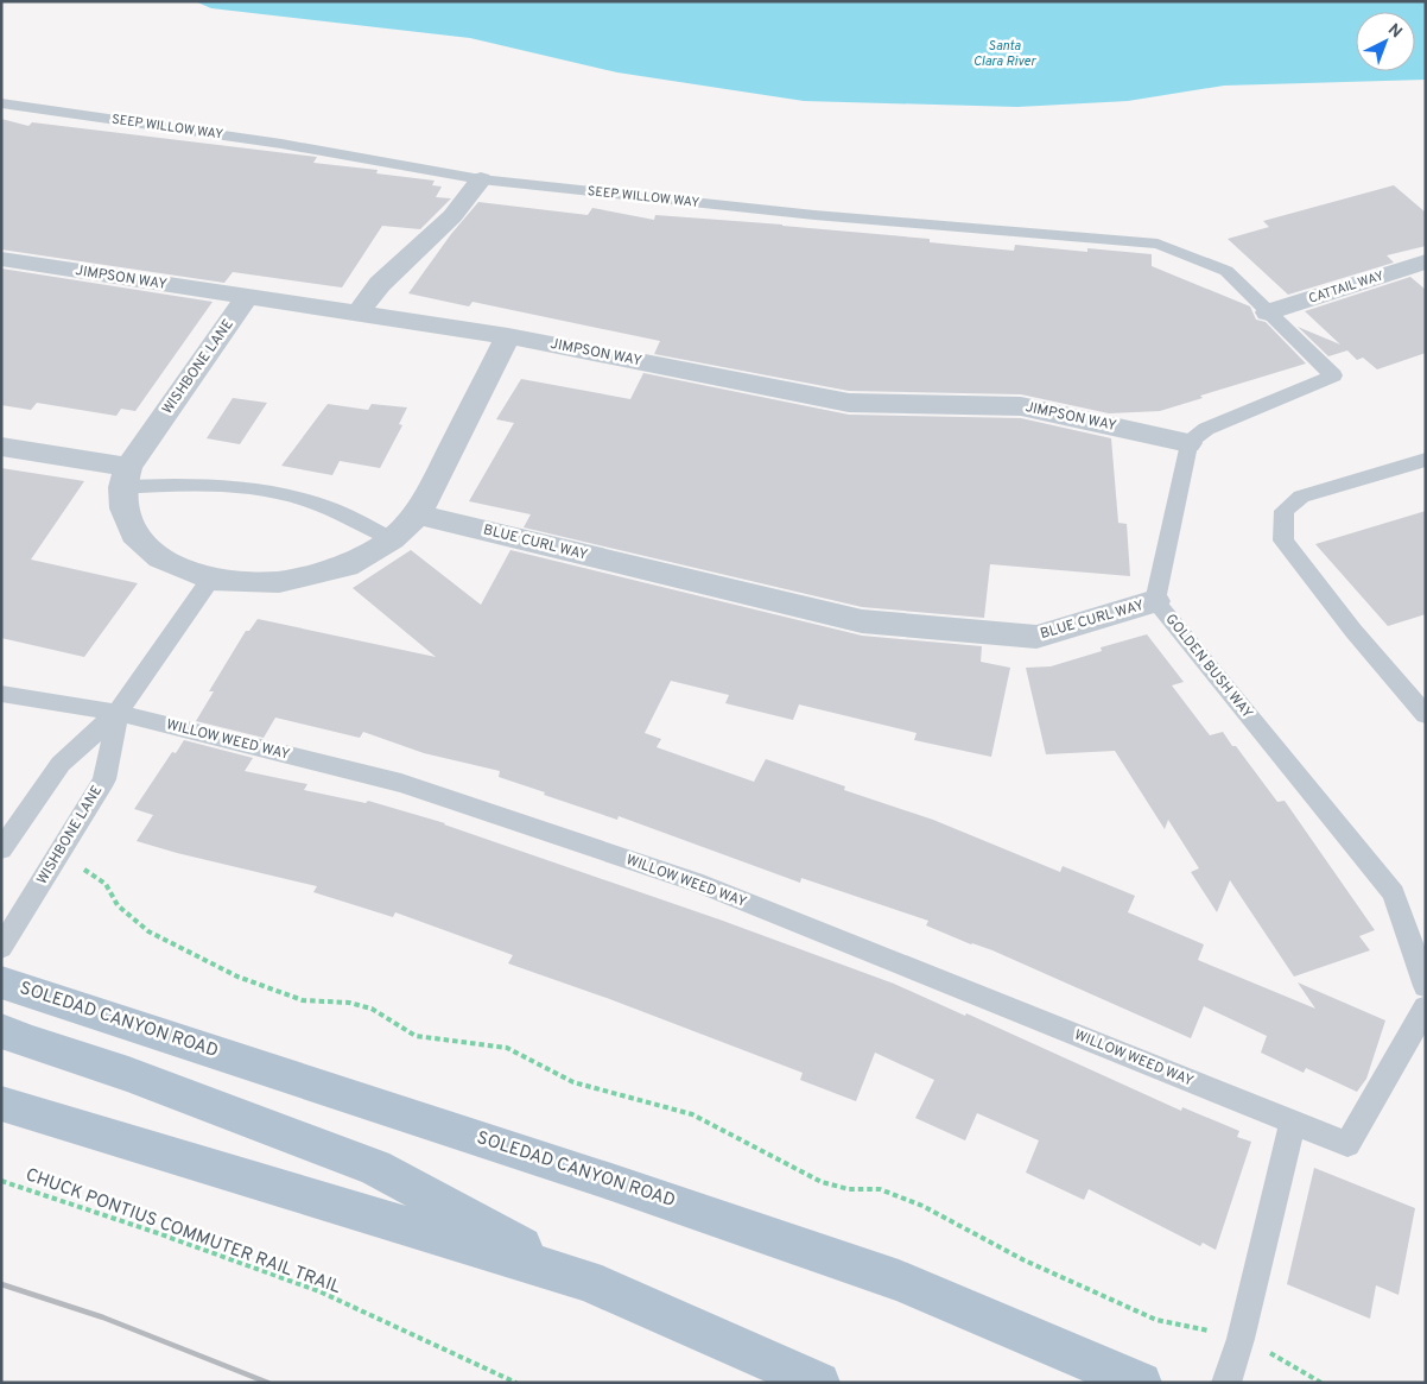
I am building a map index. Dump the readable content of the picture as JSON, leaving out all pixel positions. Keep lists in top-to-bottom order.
{
  "streets": {
    "main road": ["SOLEDAD CANYON ROAD"],
    "street": [
      "JIMPSON WAY",
      "CATTAIL WAY",
      "WISHBONE LANE",
      "BLUE CURL WAY"
    ],
    "lane": ["SEEP WILLOW WAY", "GOLDEN BUSH WAY", "WILLOW WEED WAY"],
    "path": ["CHUCK PONTIUS COMMUTER RAIL TRAIL"]
  },
  "crossings": [
    ["SEEP WILLOW WAY", "CATTAIL WAY"],
    ["JIMPSON WAY", "WISHBONE LANE"],
    ["JIMPSON WAY", "GOLDEN BUSH WAY"],
    ["WISHBONE LANE", "WILLOW WEED WAY"],
    ["BLUE CURL WAY", "GOLDEN BUSH WAY"]
  ],
  "water": ["Santa Clara River"],
  "north": "top right"
}
